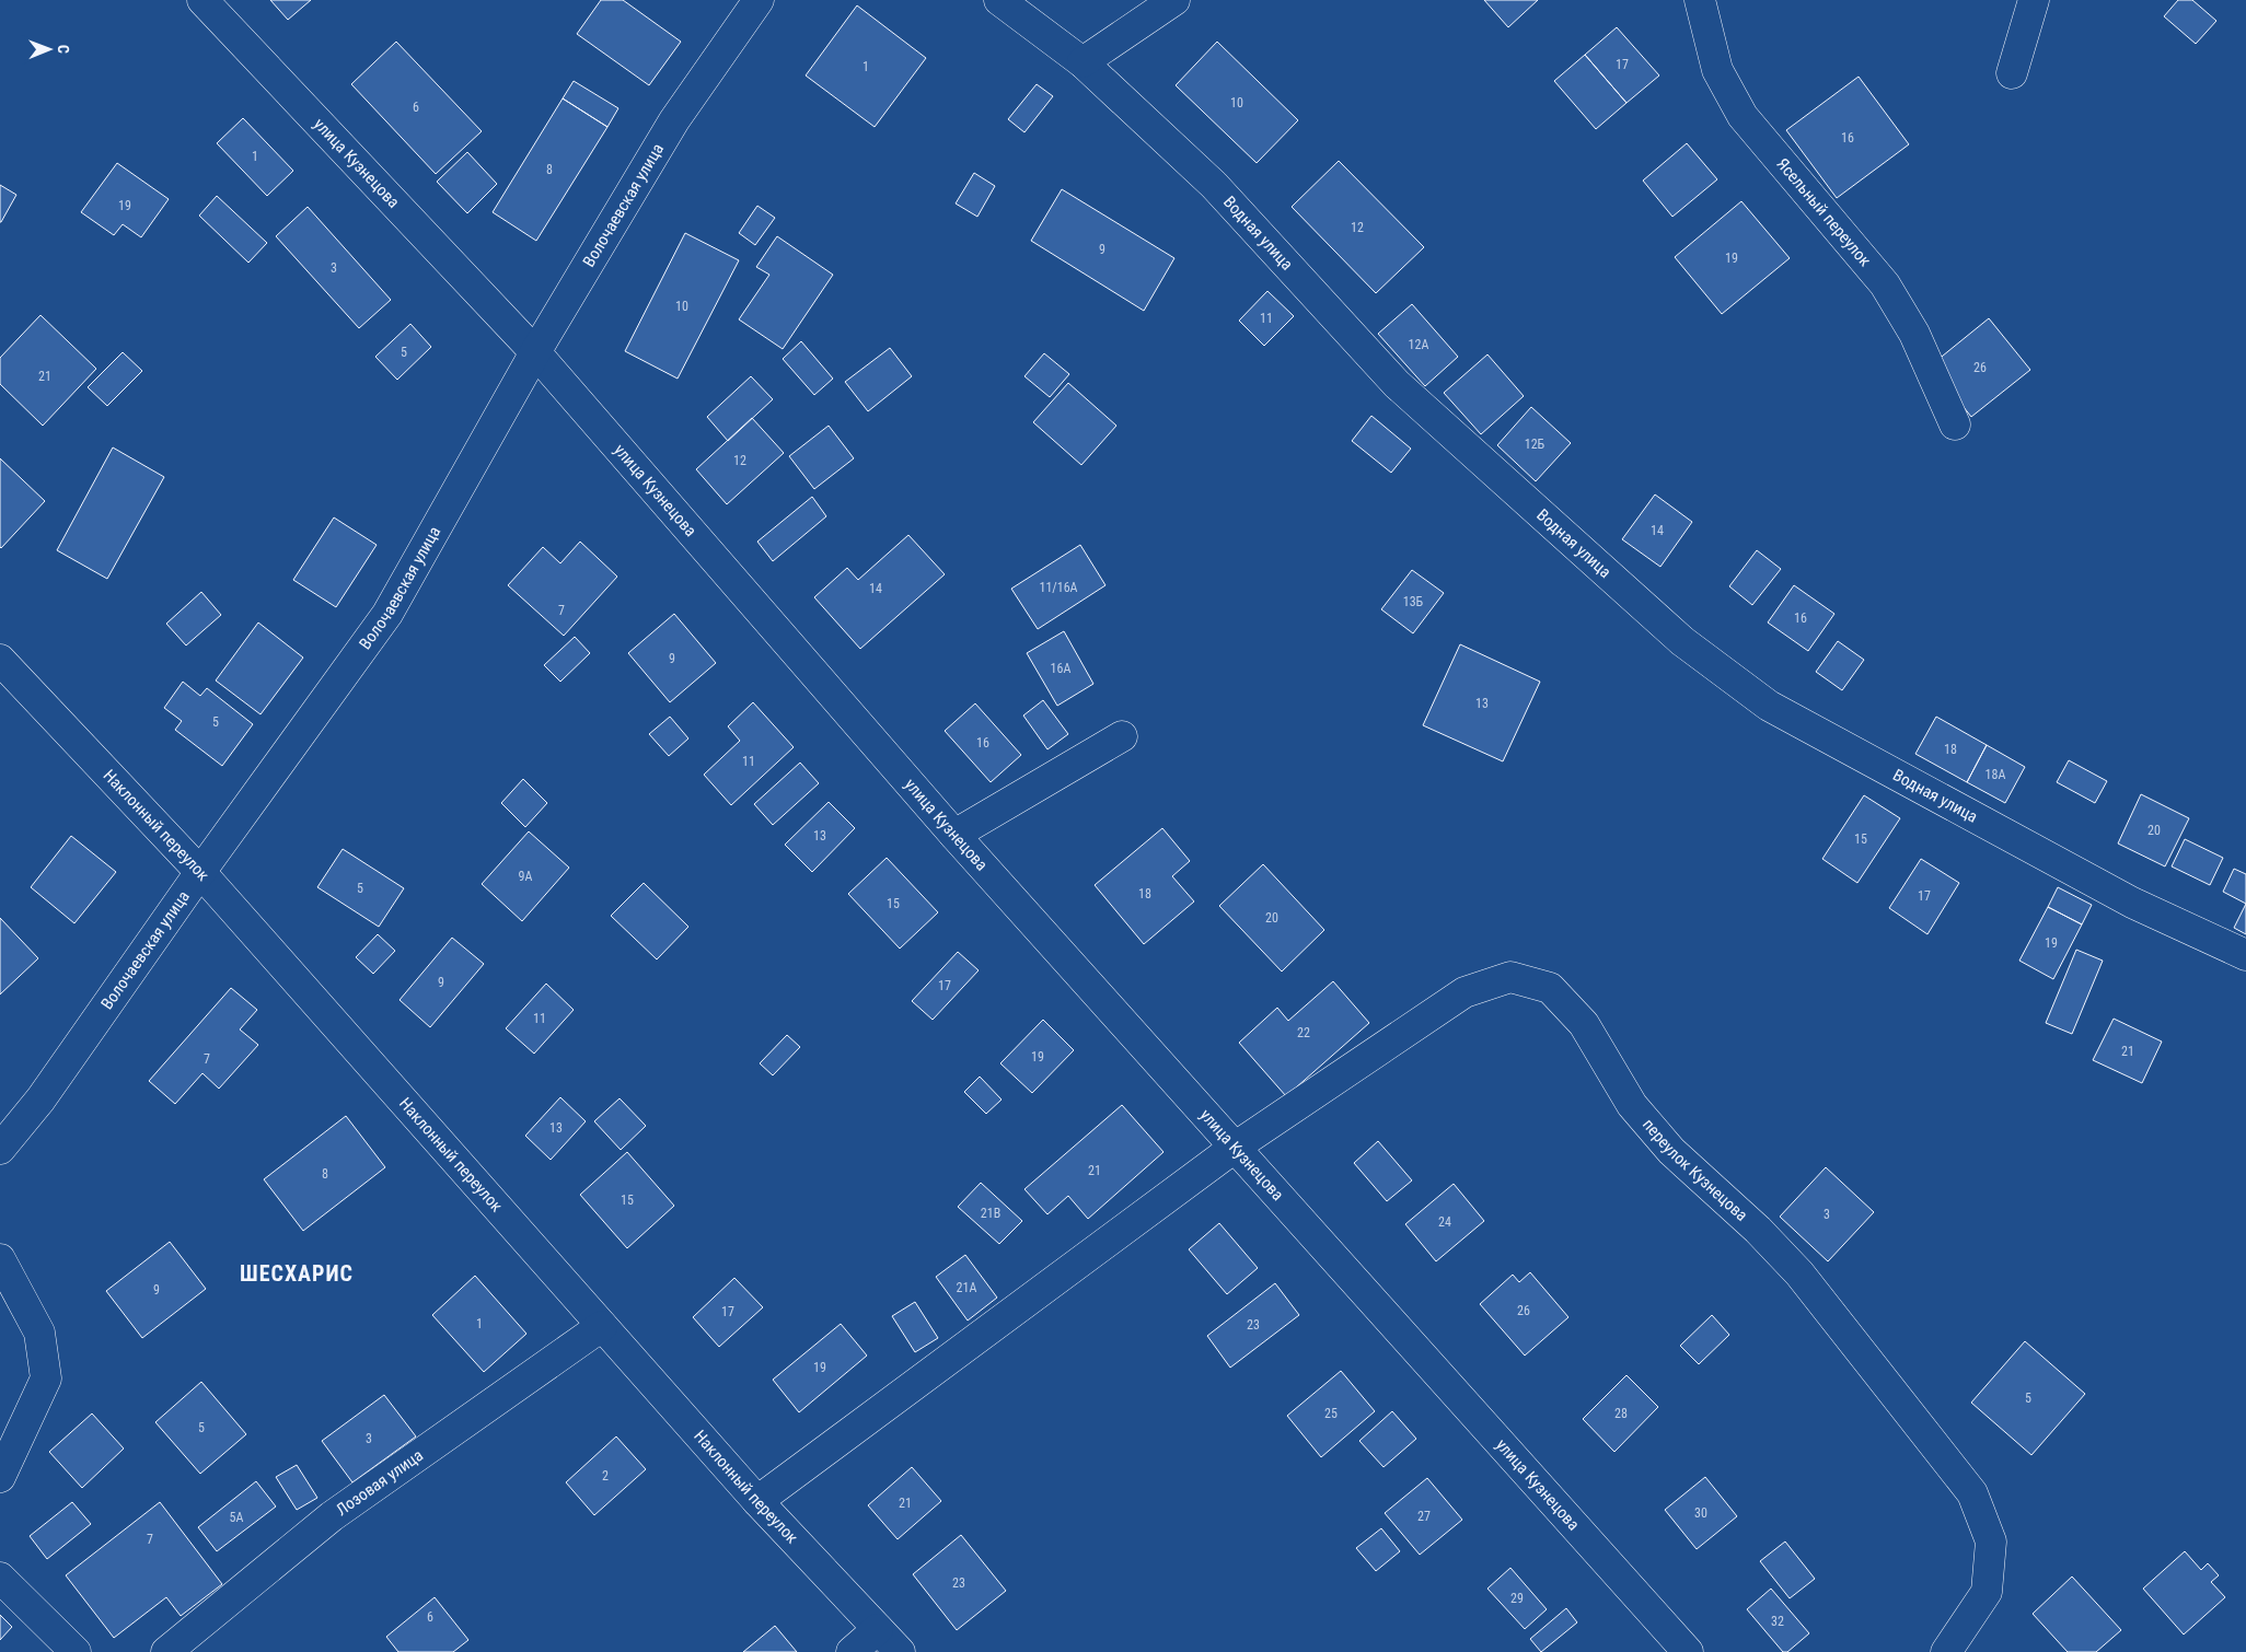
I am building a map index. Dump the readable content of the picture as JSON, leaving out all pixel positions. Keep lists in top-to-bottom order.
{
  "streets": {
    "street": [
      "улица Кузнецова",
      "Волочаевская улица",
      "Ясельный переулок",
      "Водная улица",
      "Наклонный переулок",
      "переулок Кузнецова",
      "Лозовая улица"
    ]
  },
  "crossings": [
    ["улица Кузнецова", "Волочаевская улица"],
    ["улица Кузнецова", "переулок Кузнецова"],
    ["Волочаевская улица", "Наклонный переулок"],
    ["Наклонный переулок", "переулок Кузнецова"],
    ["Наклонный переулок", "Лозовая улица"]
  ],
  "districts": ["ШЕСХАРИС"],
  "house_numbers": [
    "17",
    "1",
    "10",
    "6",
    "16",
    "1",
    "8",
    "19",
    "12",
    "9",
    "19",
    "3",
    "10",
    "11",
    "12А",
    "5",
    "26",
    "21",
    "12Б",
    "12",
    "14",
    "11/16А",
    "14",
    "13Б",
    "7",
    "16",
    "9",
    "16А",
    "13",
    "5",
    "16",
    "18",
    "11",
    "18А",
    "20",
    "13",
    "15",
    "9А",
    "5",
    "18",
    "17",
    "15",
    "20",
    "19",
    "9",
    "17",
    "11",
    "22",
    "21",
    "19",
    "7",
    "13",
    "21",
    "8",
    "15",
    "21В",
    "3",
    "24",
    "21А",
    "9",
    "26",
    "17",
    "1",
    "23",
    "19",
    "5",
    "25",
    "28",
    "5",
    "3",
    "2",
    "21",
    "30",
    "27",
    "5А",
    "7",
    "23",
    "29",
    "6",
    "32"
  ],
  "north": "right"
}
